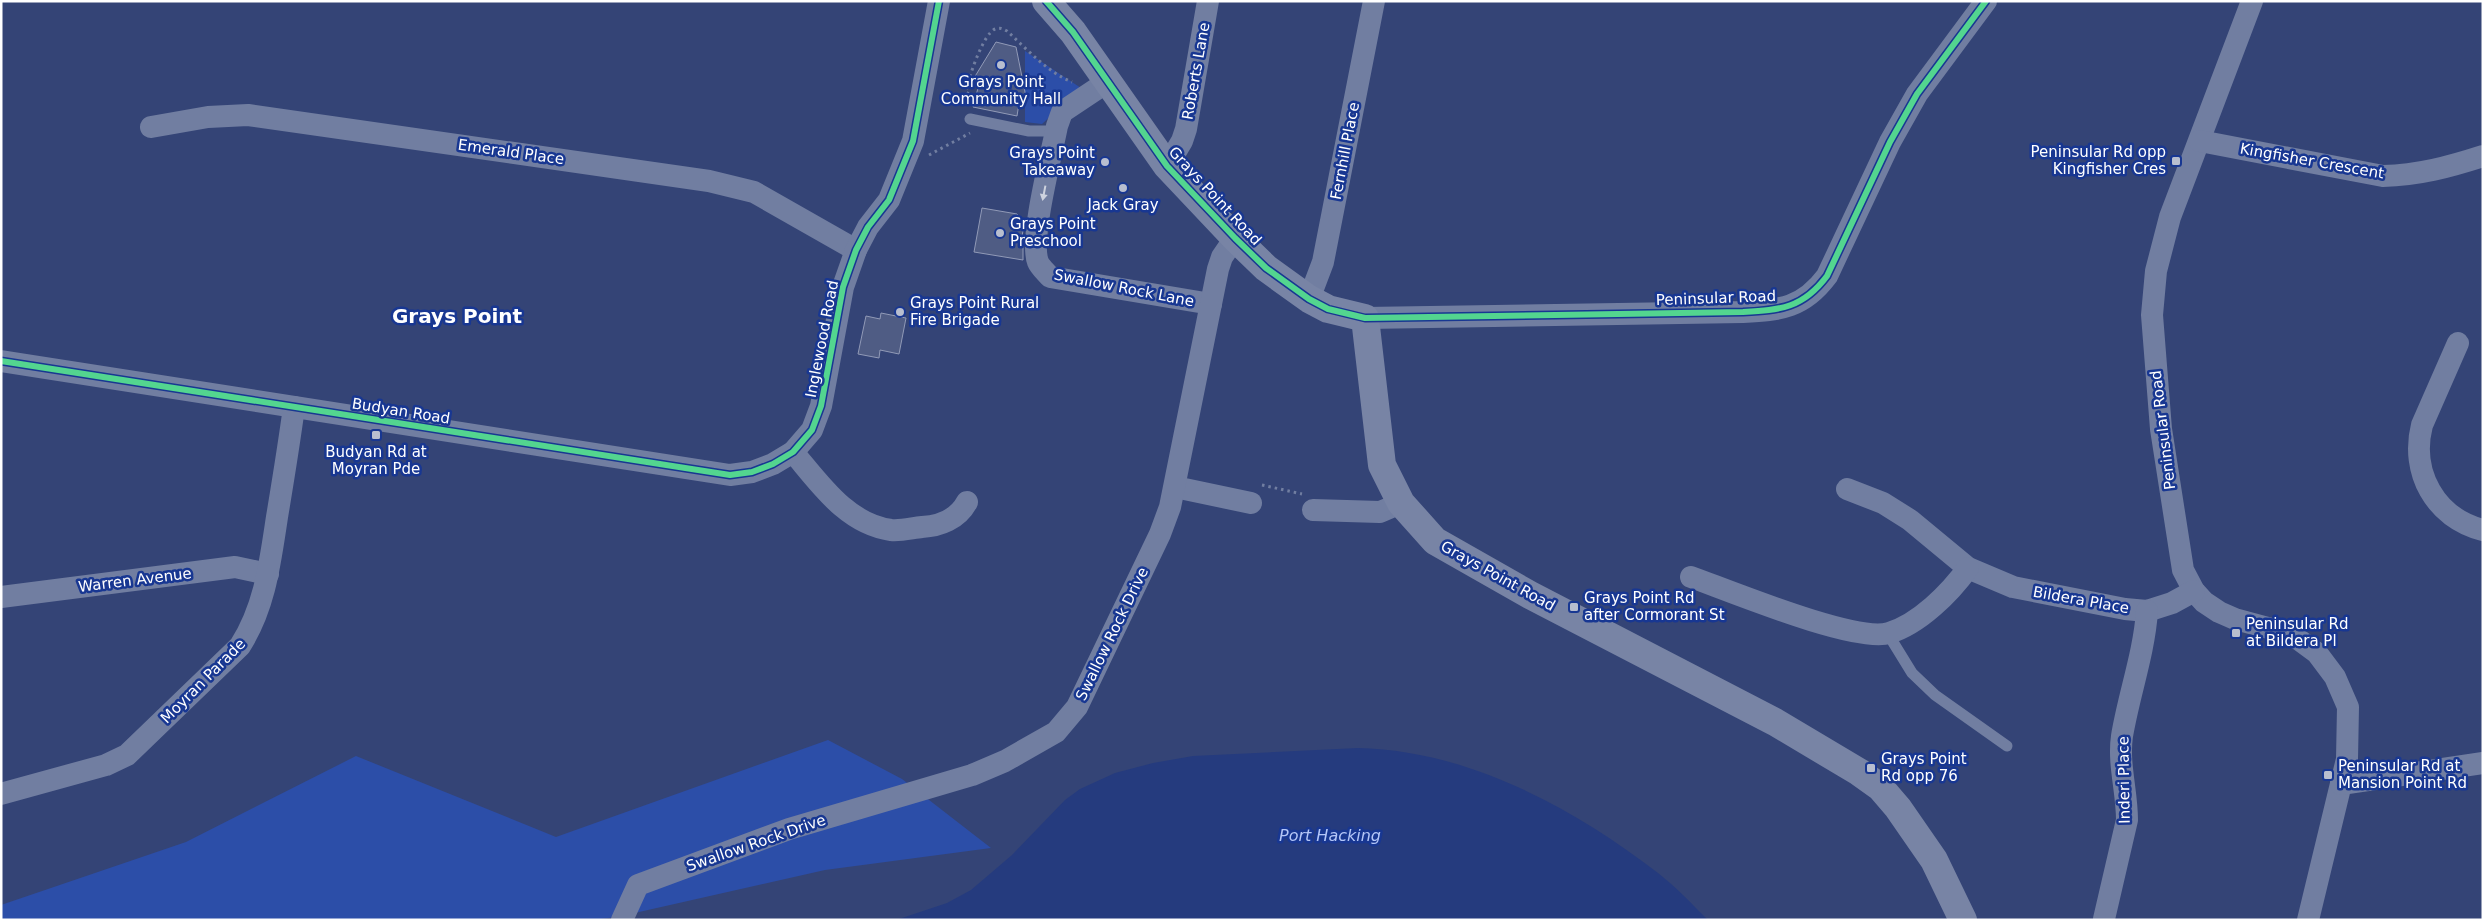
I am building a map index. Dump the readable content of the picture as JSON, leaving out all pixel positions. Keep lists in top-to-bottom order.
{
  "streets": {
    "street": [
      "Roberts Lane",
      "Fernhill Place",
      "Emerald Place",
      "Kingfisher Crescent",
      "Grays Point Road",
      "Swallow Rock Lane",
      "Peninsular Road",
      "Inglewood Road",
      "Budyan Road",
      "Warren Avenue",
      "Bildera Place",
      "Swallow Rock Drive",
      "Moyran Parade",
      "Inderi Place"
    ]
  },
  "crossings": [
    ["Roberts Lane", "Grays Point Road"],
    ["Fernhill Place", "Grays Point Road"],
    ["Emerald Place", "Inglewood Road"],
    ["Kingfisher Crescent", "Peninsular Road"],
    ["Grays Point Road", "Swallow Rock Lane"],
    ["Grays Point Road", "Peninsular Road"],
    ["Grays Point Road", "Swallow Rock Drive"],
    ["Swallow Rock Lane", "Swallow Rock Drive"],
    ["Peninsular Road", "Bildera Place"],
    ["Inglewood Road", "Budyan Road"],
    ["Budyan Road", "Moyran Parade"],
    ["Warren Avenue", "Moyran Parade"],
    ["Bildera Place", "Inderi Place"]
  ],
  "districts": ["Grays Point"],
  "water": ["Port Hacking"],
  "places": {
    "other": [
      "Grays Point Community Hall",
      "Grays Point Takeaway",
      "Jack Gray",
      "Grays Point Preschool",
      "Grays Point Rural Fire Brigade"
    ],
    "transit": [
      "Peninsular Rd opp Kingfisher Cres",
      "Budyan Rd at Moyran Pde",
      "Grays Point Rd after Cormorant St",
      "Peninsular Rd at Bildera Pl",
      "Grays Point Rd opp 76",
      "Peninsular Rd at Mansion Point Rd"
    ]
  }
}
